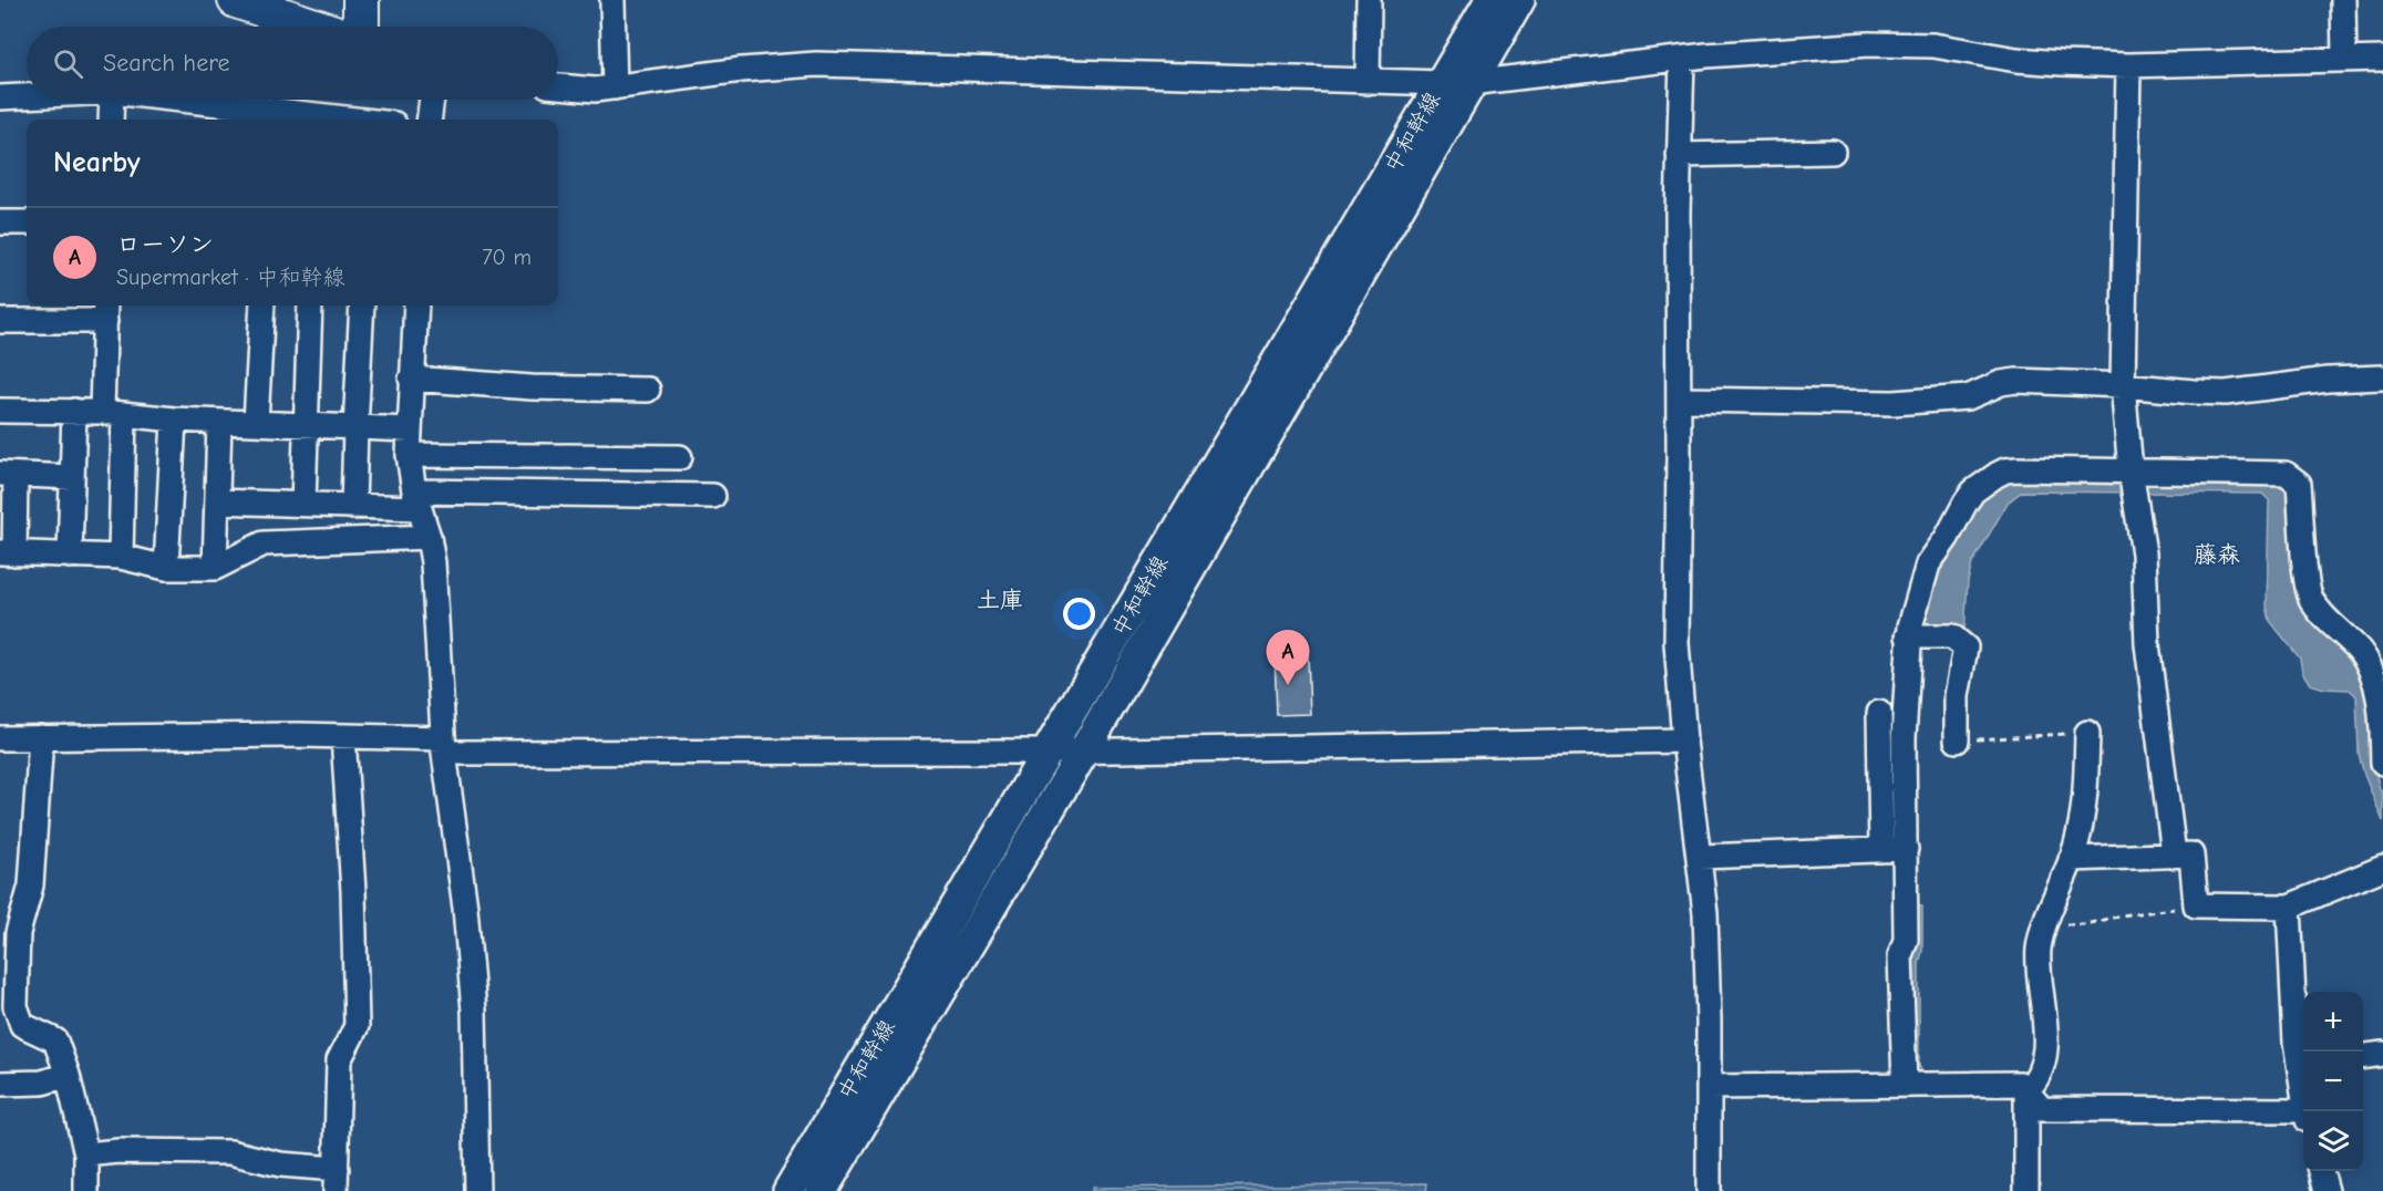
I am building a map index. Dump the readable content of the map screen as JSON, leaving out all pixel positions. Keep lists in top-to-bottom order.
{
  "streets": {
    "main road": ["中和幹線"]
  },
  "districts": ["藤森", "土庫"],
  "page": {
    "search": "Search here",
    "heading": "Nearby",
    "list": [
      {
        "mark": "A",
        "name": "ローソン",
        "note": "Supermarket · 中和幹線",
        "value": "70 m"
      }
    ],
    "pins": "A",
    "map_buttons": ["+", "−"]
  }
}
